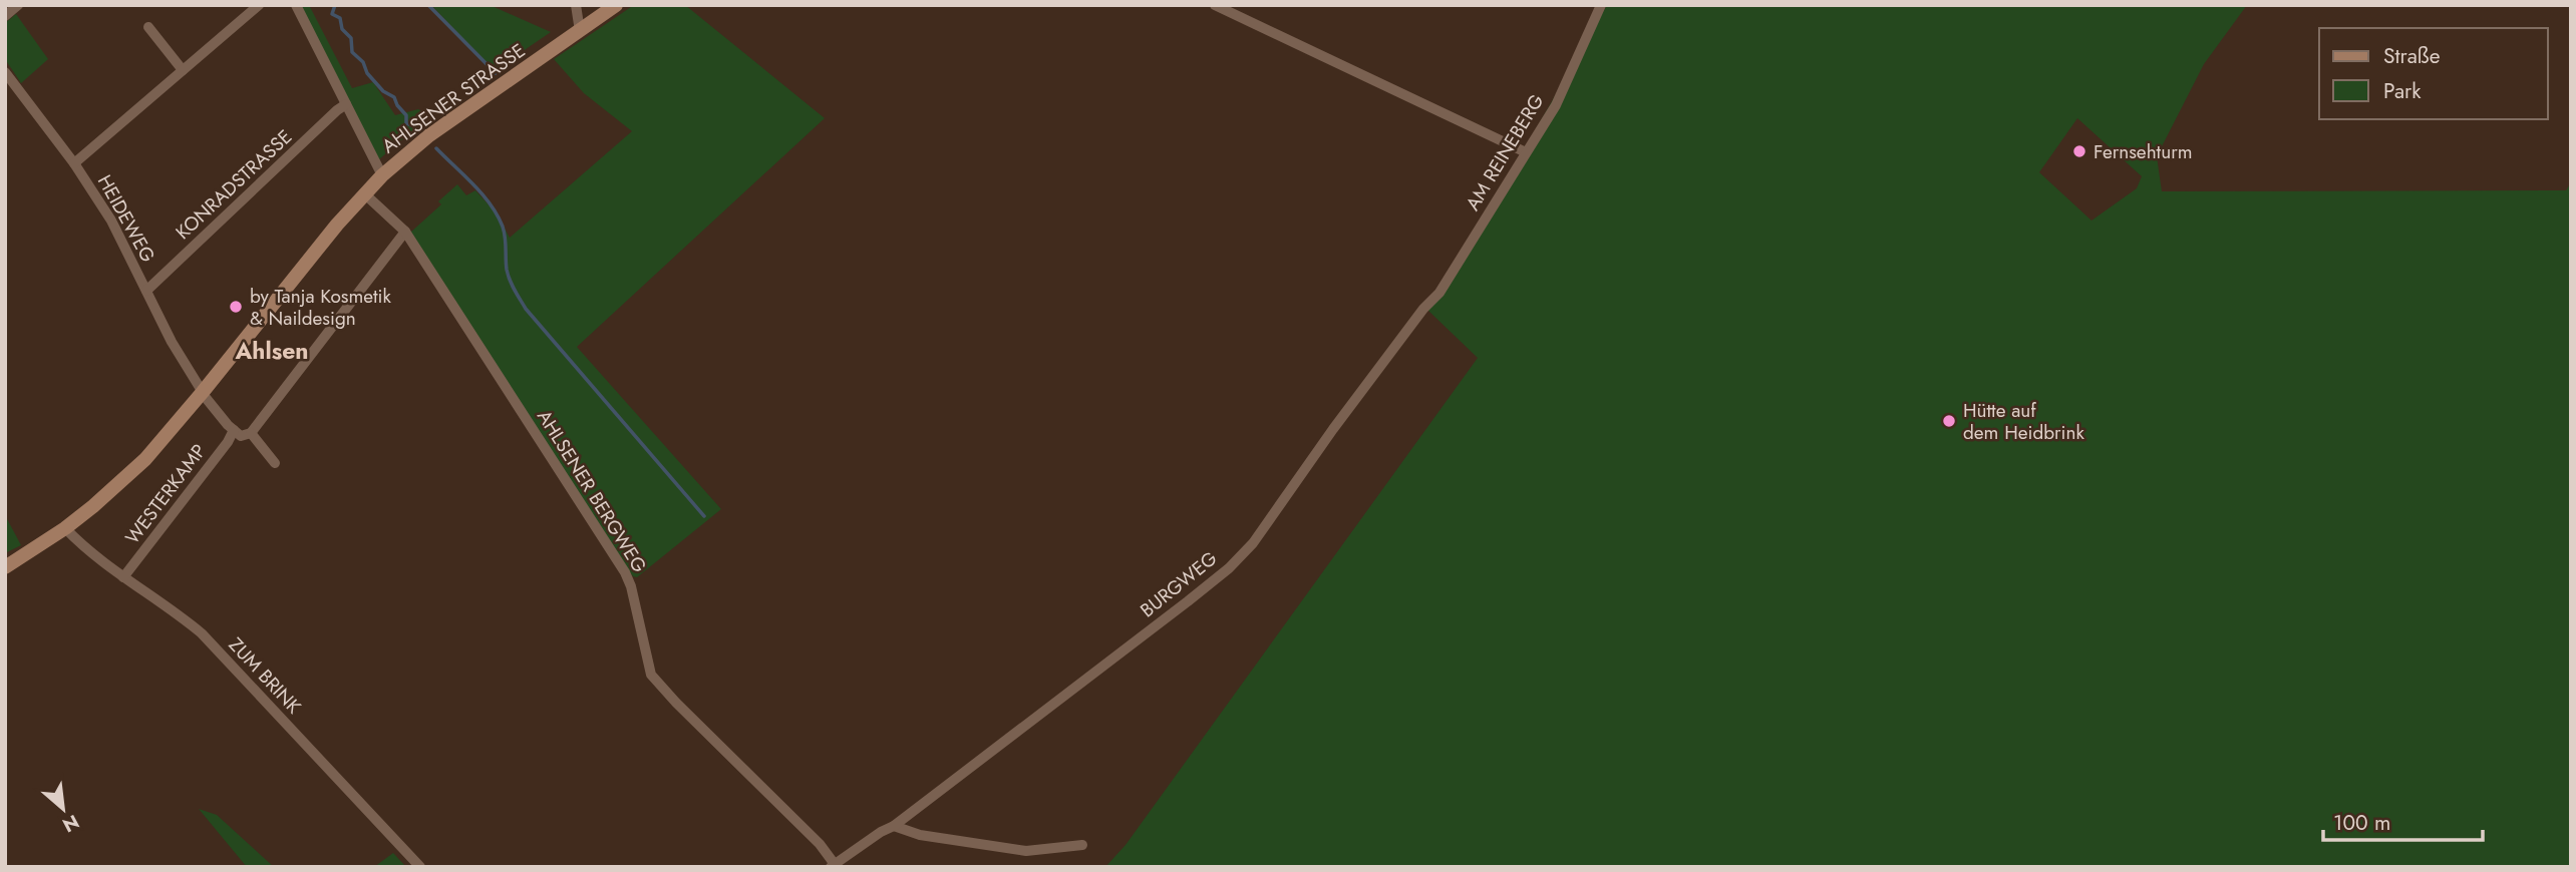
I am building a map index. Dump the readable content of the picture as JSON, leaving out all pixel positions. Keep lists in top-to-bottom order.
{
  "streets": {
    "main road": ["AHLSENER STRASSE"],
    "street": [
      "AM REINEBERG",
      "KONRADSTRASSE",
      "HEIDEWEG",
      "AHLSENER BERGWEG",
      "WESTERKAMP",
      "BURGWEG",
      "ZUM BRINK"
    ]
  },
  "crossings": [
    ["AHLSENER STRASSE", "HEIDEWEG"],
    ["AHLSENER STRASSE", "AHLSENER BERGWEG"],
    ["AHLSENER STRASSE", "ZUM BRINK"],
    ["AM REINEBERG", "BURGWEG"],
    ["KONRADSTRASSE", "HEIDEWEG"],
    ["AHLSENER BERGWEG", "BURGWEG"],
    ["WESTERKAMP", "ZUM BRINK"]
  ],
  "districts": ["Ahlsen"],
  "places": ["Fernsehturm", "by Tanja Kosmetik & Naildesign", "Hütte auf dem Heidbrink"],
  "legend": ["Straße", "Park"],
  "scale_bar": "100 m",
  "north": "bottom right"
}
